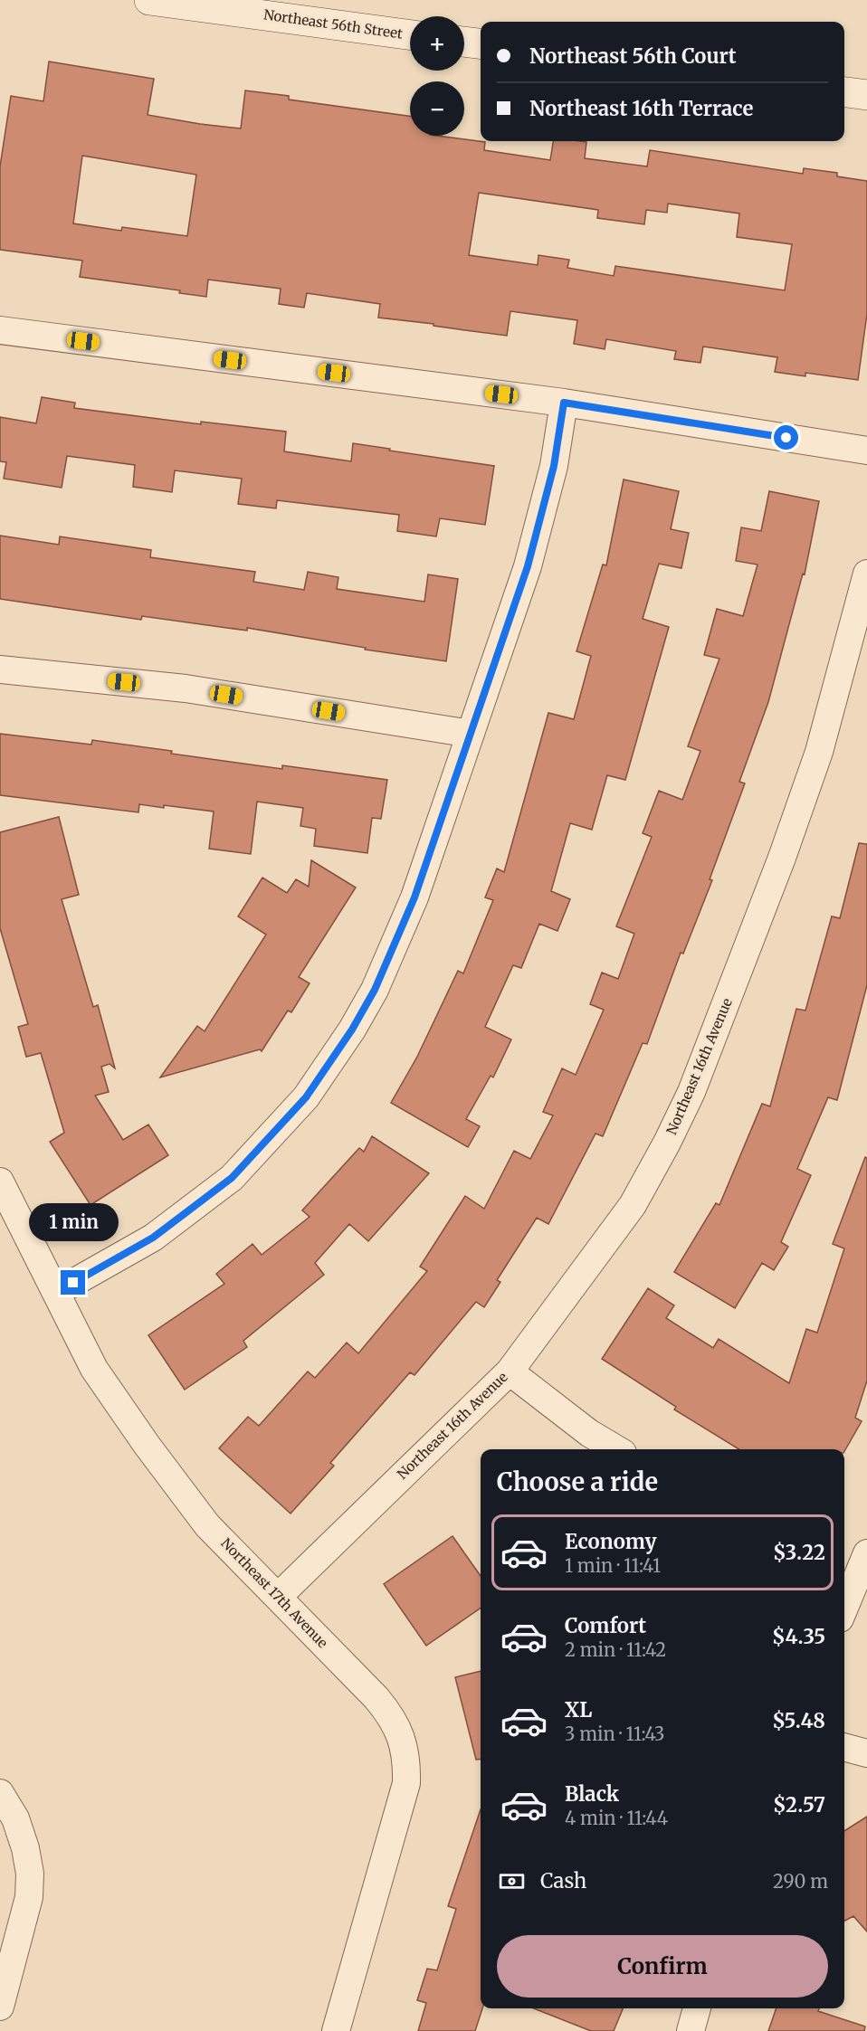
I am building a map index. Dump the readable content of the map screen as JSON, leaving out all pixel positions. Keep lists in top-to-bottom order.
{
  "streets": {
    "street": ["Northeast 56th Street", "Northeast 16th Avenue", "Northeast 17th Avenue"]
  },
  "crossings": [
    ["Northeast 16th Avenue", "Northeast 17th Avenue"]
  ],
  "page": {
    "map_buttons": ["+", "−"],
    "banner": ["Northeast 56th Court", "Northeast 16th Terrace"],
    "bubble": "1 min",
    "heading": "Choose a ride",
    "list": [
      {
        "name": "Economy",
        "note": "1 min · 11:41",
        "value": "$3.22"
      },
      {
        "name": "Comfort",
        "note": "2 min · 11:42",
        "value": "$4.35"
      },
      {
        "name": "XL",
        "note": "3 min · 11:43",
        "value": "$5.48"
      },
      {
        "name": "Black",
        "note": "4 min · 11:44",
        "value": "$2.57"
      }
    ],
    "pay": ["Cash", "290 m"],
    "buttons": "Confirm"
  }
}
